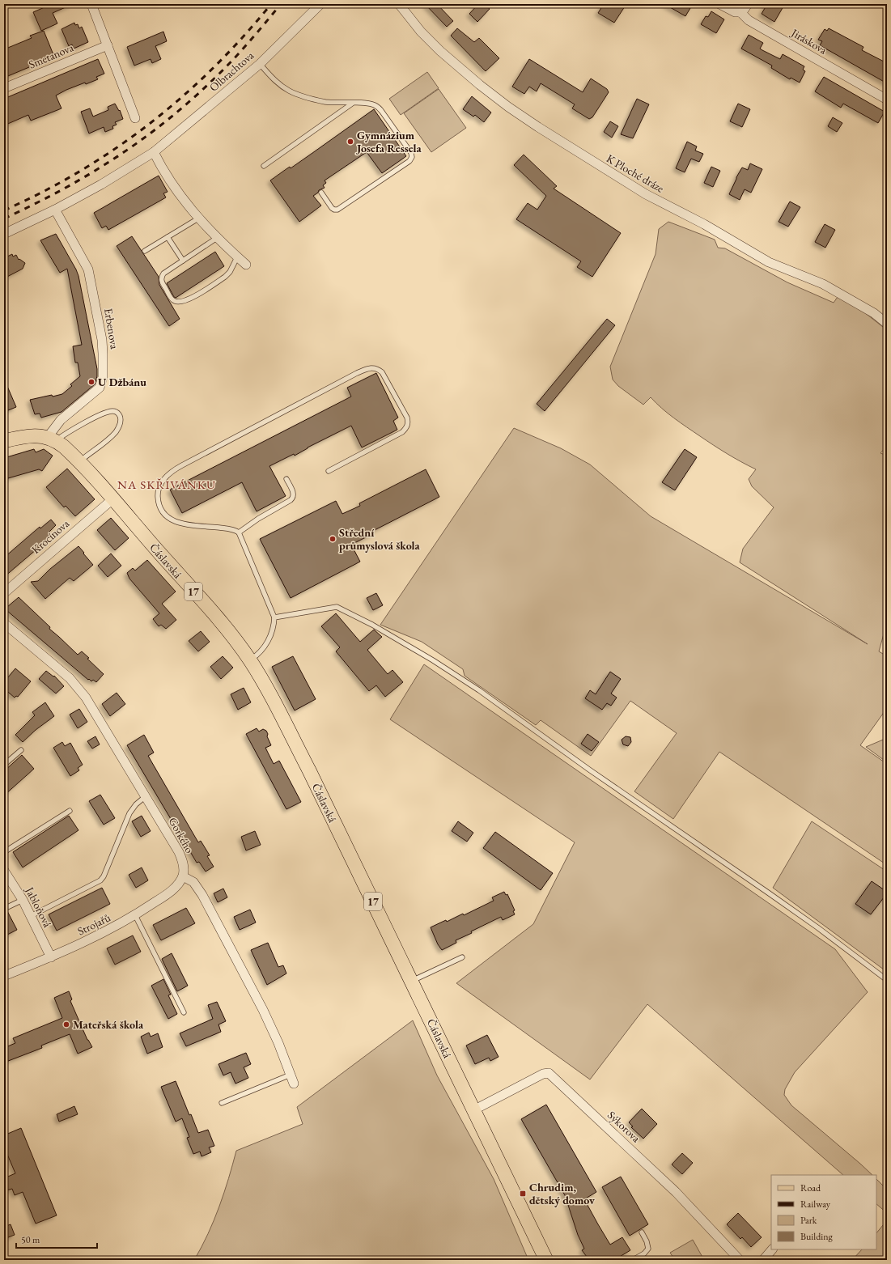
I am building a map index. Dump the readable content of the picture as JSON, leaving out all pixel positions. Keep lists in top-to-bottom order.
{
  "streets": {
    "main road": ["Čáslavská", "17"],
    "street": [
      "Jiráskova",
      "Smetanova",
      "Olbrachtova",
      "K Ploché dráze",
      "Erbenova",
      "Krocínova",
      "Gorkého",
      "Jabloňová",
      "Strojařů",
      "Sýkorova"
    ]
  },
  "crossings": [
    ["Olbrachtova", "Erbenova"],
    ["Erbenova", "Čáslavská"],
    ["Krocínova", "Čáslavská"],
    ["Čáslavská", "Sýkorova"],
    ["Gorkého", "Strojařů"],
    ["Jabloňová", "Strojařů"]
  ],
  "districts": ["NA SKŘIVÁNKU"],
  "places": {
    "other": [
      "Gymnázium Josefa Ressela",
      "U Džbánu",
      "Střední průmyslová škola",
      "Mateřská škola"
    ],
    "transit": ["Chrudim, dětský domov"]
  },
  "legend": [
    "Road",
    "Railway",
    "Park",
    "Building"
  ],
  "scale_bar": "50 m"
}
